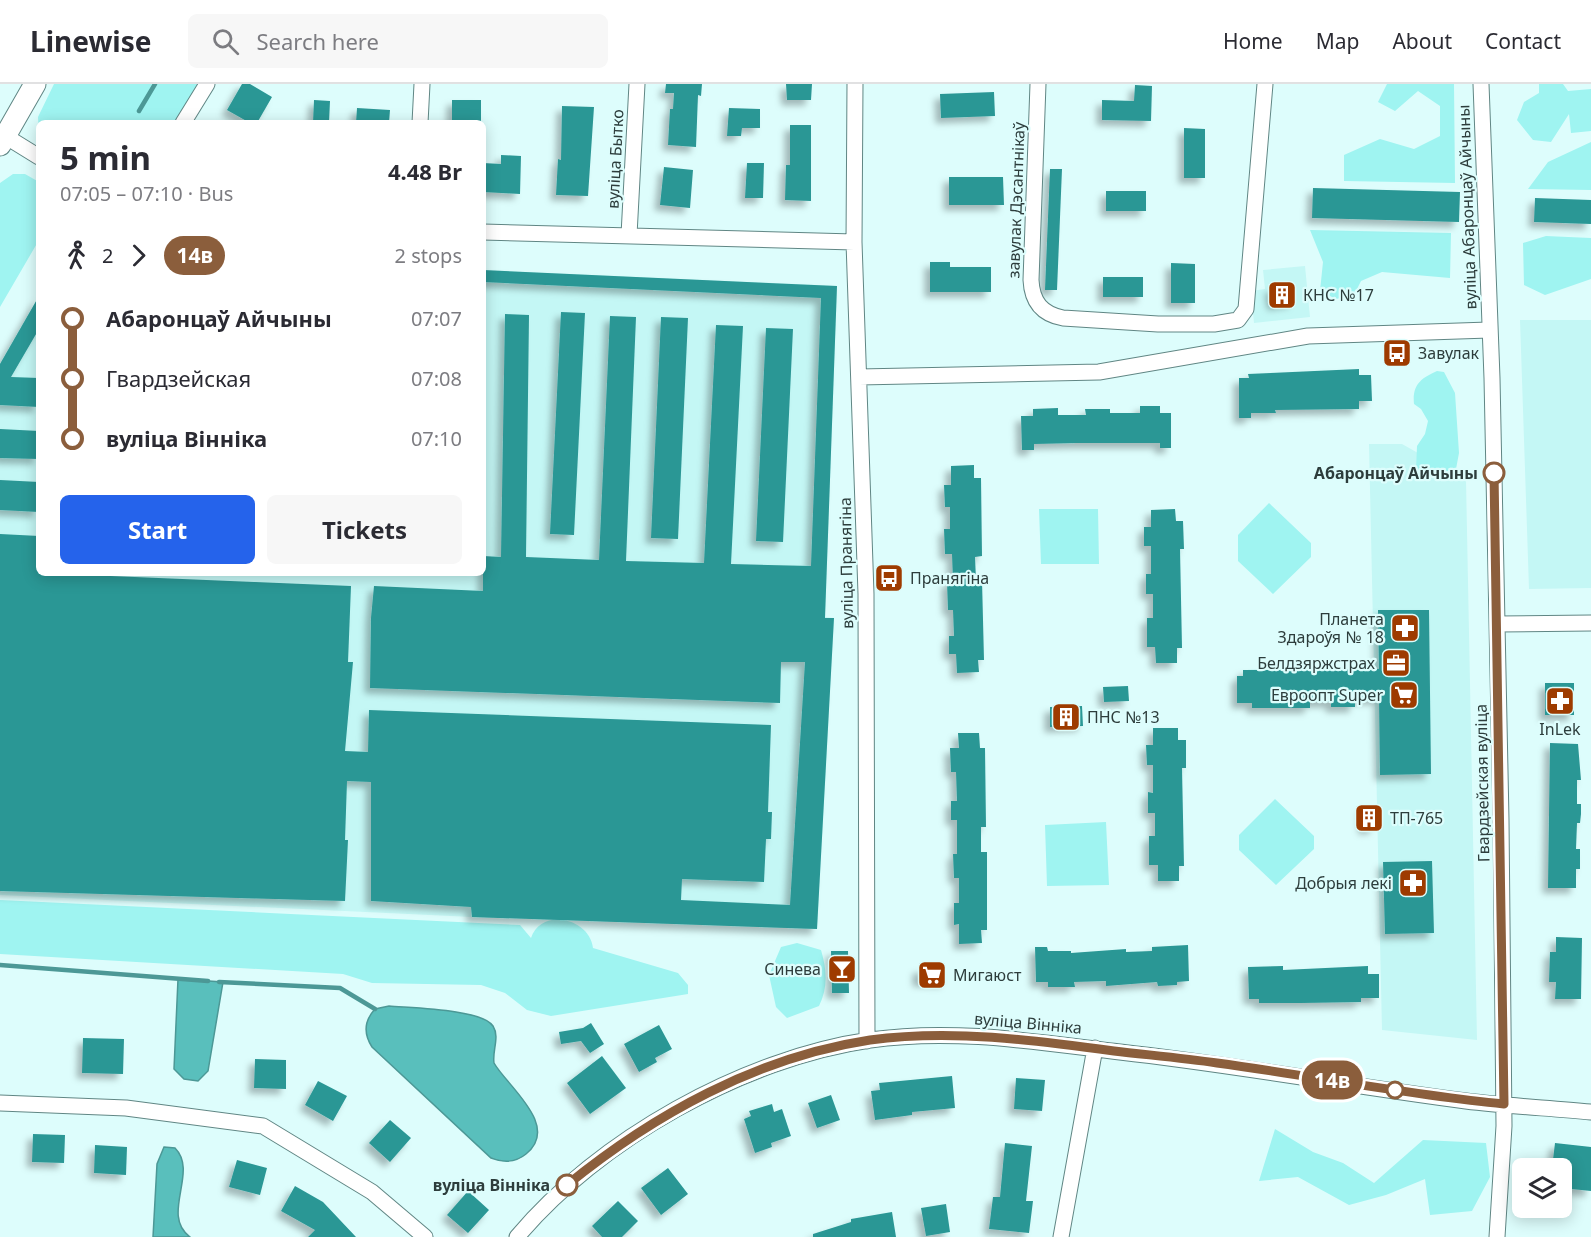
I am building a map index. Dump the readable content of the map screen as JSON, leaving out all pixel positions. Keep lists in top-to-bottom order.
{
  "streets": {
    "street": [
      "вуліца Бытко",
      "завулак Дэсантнікаў",
      "вуліца Абаронцаў Айчыны",
      "вуліца Пранягіна",
      "Гвардзейская вуліца",
      "вуліца Вінніка"
    ]
  },
  "crossings": [
    ["вуліца Абаронцаў Айчыны", "Гвардзейская вуліца"],
    ["вуліца Пранягіна", "вуліца Вінніка"],
    ["Гвардзейская вуліца", "вуліца Вінніка"]
  ],
  "places": {
    "building": ["КНС №17", "ПНС №13", "ТП-765"],
    "bus stop": ["Завулак", "Пранягіна"],
    "other": ["Абаронцаў Айчыны", "вуліца Вінніка"],
    "pharmacy": ["Планета Здароўя № 18", "InLek", "Добрыя лекі"],
    "office": ["Белдзяржстрах"],
    "supermarket": ["Евроопт Super", "Мигаюст"],
    "bar": ["Синева"]
  },
  "lines": ["bus line 14в"],
  "page": {
    "header": "Linewise",
    "search": "Search here",
    "nav": [
      "Home",
      "Map",
      "About",
      "Contact"
    ],
    "on_map": "14в",
    "heading": ["5 min", "07:05 – 07:10 · Bus", "4.48 Br"],
    "legs": ["2", "14в", "2 stops"],
    "list": [
      {
        "name": "Абаронцаў Айчыны",
        "value": "07:07"
      },
      {
        "name": "Гвардзейская",
        "value": "07:08"
      },
      {
        "name": "вуліца Вінніка",
        "value": "07:10"
      }
    ],
    "buttons": ["Start", "Tickets"]
  }
}
